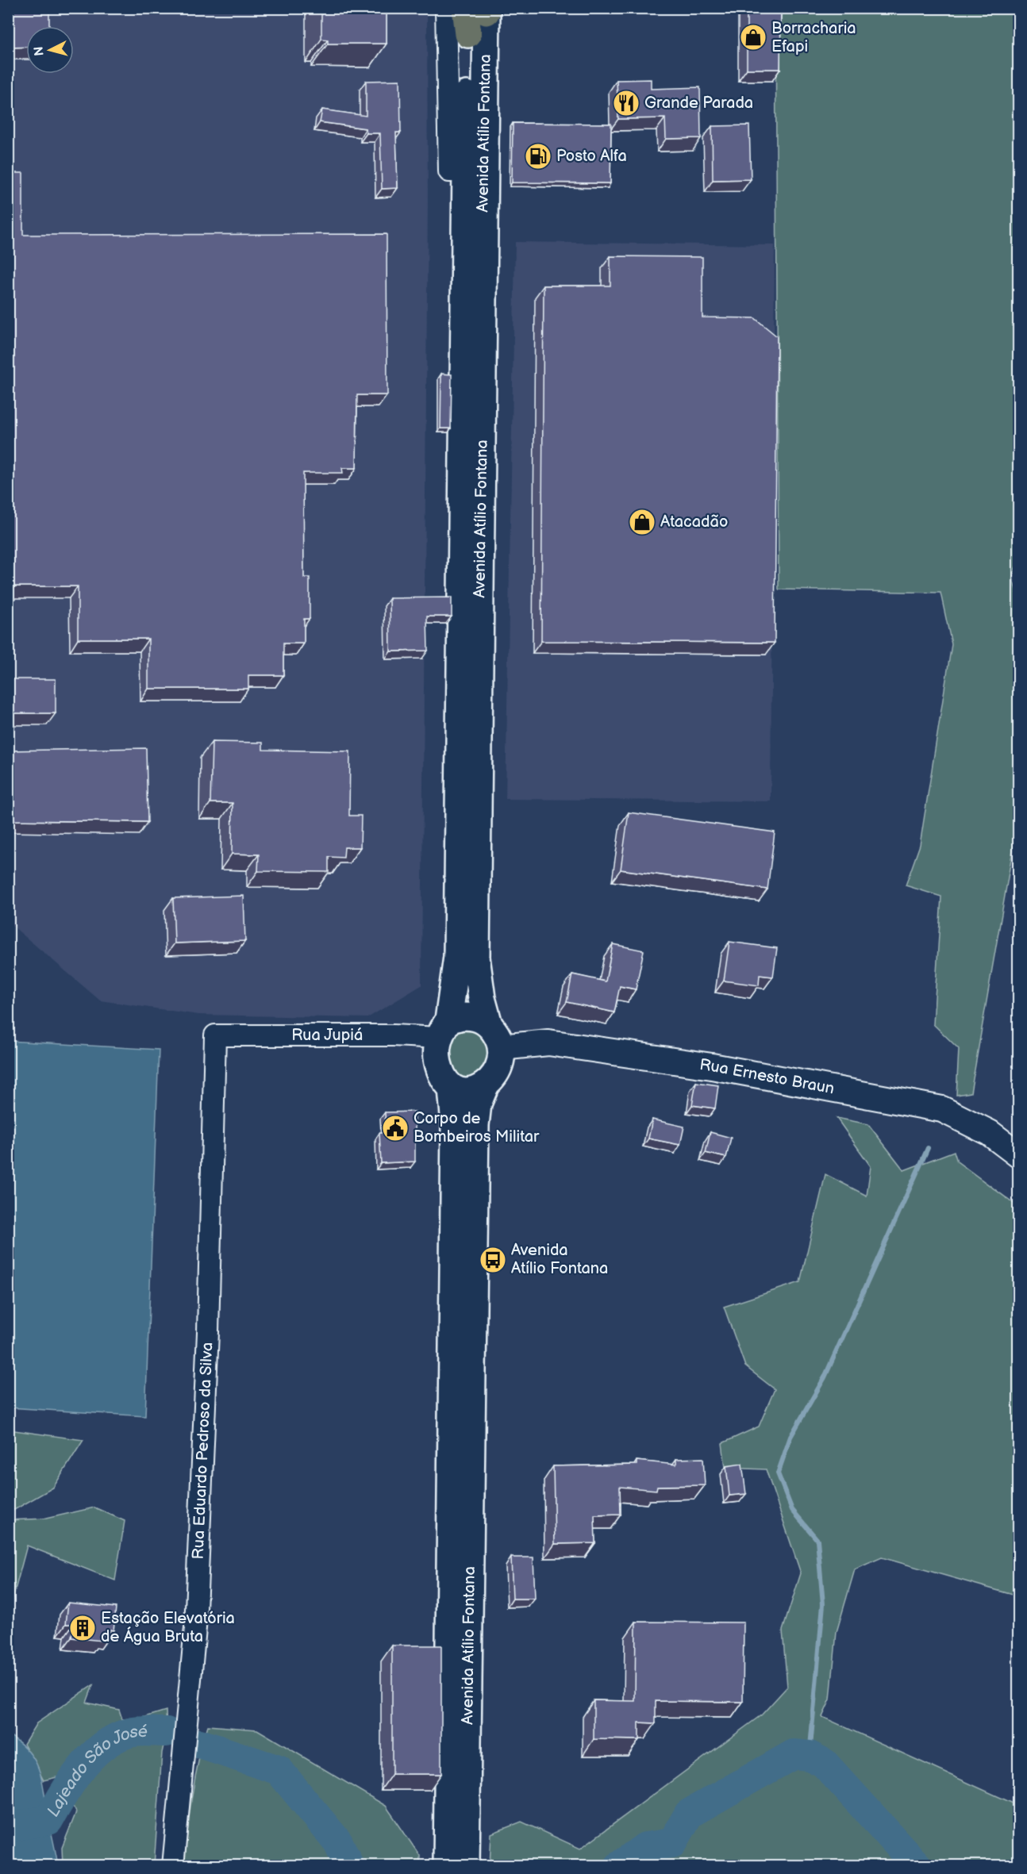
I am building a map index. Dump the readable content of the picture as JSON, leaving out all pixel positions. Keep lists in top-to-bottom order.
{
  "streets": {
    "main road": ["Avenida Atílio Fontana"],
    "street": ["Rua Jupiá", "Rua Ernesto Braun", "Rua Eduardo Pedroso da Silva"]
  },
  "crossings": [
    ["Avenida Atílio Fontana", "Rua Jupiá"],
    ["Avenida Atílio Fontana", "Rua Ernesto Braun"],
    ["Rua Jupiá", "Rua Ernesto Braun"],
    ["Rua Jupiá", "Rua Eduardo Pedroso da Silva"]
  ],
  "water": ["Lajeado São José"],
  "places": {
    "shop": ["Borracharia Efapi", "Atacadão"],
    "restaurant": ["Grande Parada"],
    "fuel station": ["Posto Alfa"],
    "public building": ["Corpo de Bombeiros Militar"],
    "bus stop": ["Avenida Atílio Fontana"],
    "building": ["Estação Elevatória de Água Bruta"]
  },
  "north": "left"
}
